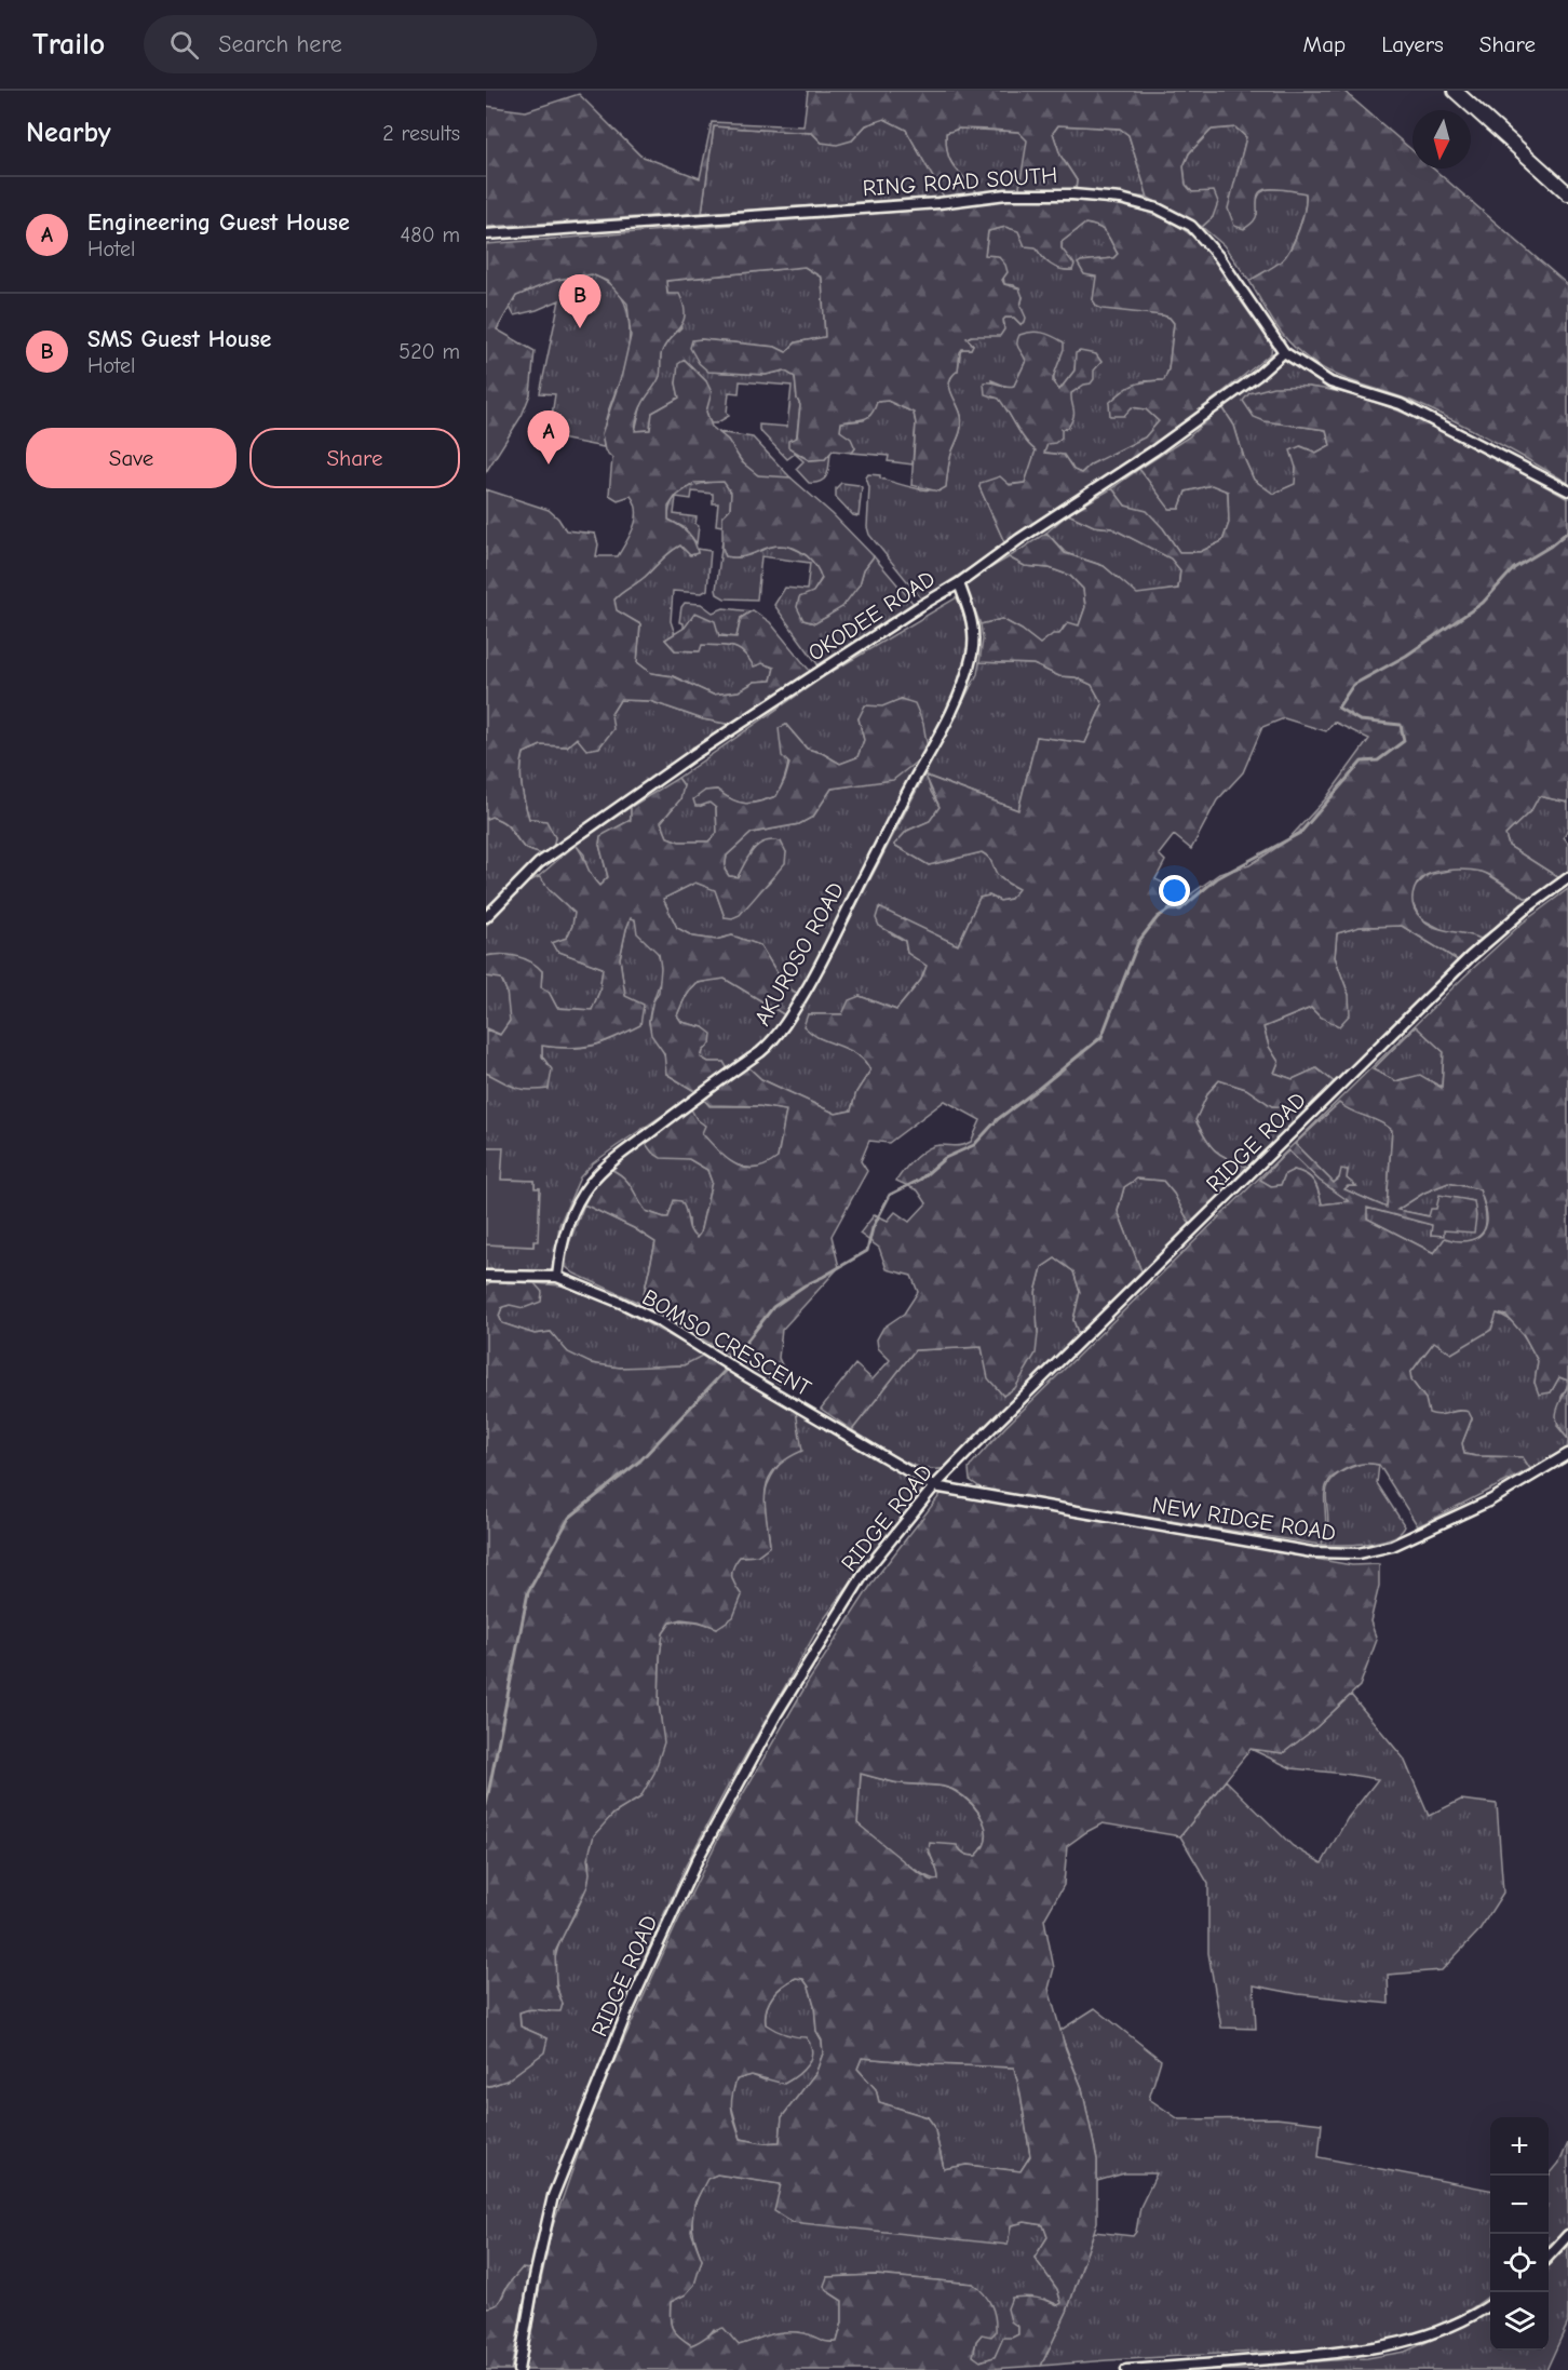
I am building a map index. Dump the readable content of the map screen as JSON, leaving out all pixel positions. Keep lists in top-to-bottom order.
{
  "streets": {
    "street": [
      "RING ROAD SOUTH",
      "OKODEE ROAD",
      "AKUROSO ROAD",
      "RIDGE ROAD",
      "BOMSO CRESCENT",
      "NEW RIDGE ROAD"
    ]
  },
  "crossings": [
    ["RING ROAD SOUTH", "OKODEE ROAD"],
    ["OKODEE ROAD", "AKUROSO ROAD"],
    ["AKUROSO ROAD", "BOMSO CRESCENT"],
    ["RIDGE ROAD", "BOMSO CRESCENT"],
    ["RIDGE ROAD", "NEW RIDGE ROAD"],
    ["BOMSO CRESCENT", "NEW RIDGE ROAD"]
  ],
  "north": "bottom",
  "page": {
    "header": "Trailo",
    "search": "Search here",
    "nav": ["Map", "Layers", "Share"],
    "heading": ["Nearby", "2 results"],
    "list": [
      {
        "mark": "A",
        "name": "Engineering Guest House",
        "note": "Hotel",
        "value": "480 m"
      },
      {
        "mark": "B",
        "name": "SMS Guest House",
        "note": "Hotel",
        "value": "520 m"
      }
    ],
    "pins": ["B", "A"],
    "buttons": ["Save", "Share"],
    "map_buttons": ["+", "−"]
  }
}
